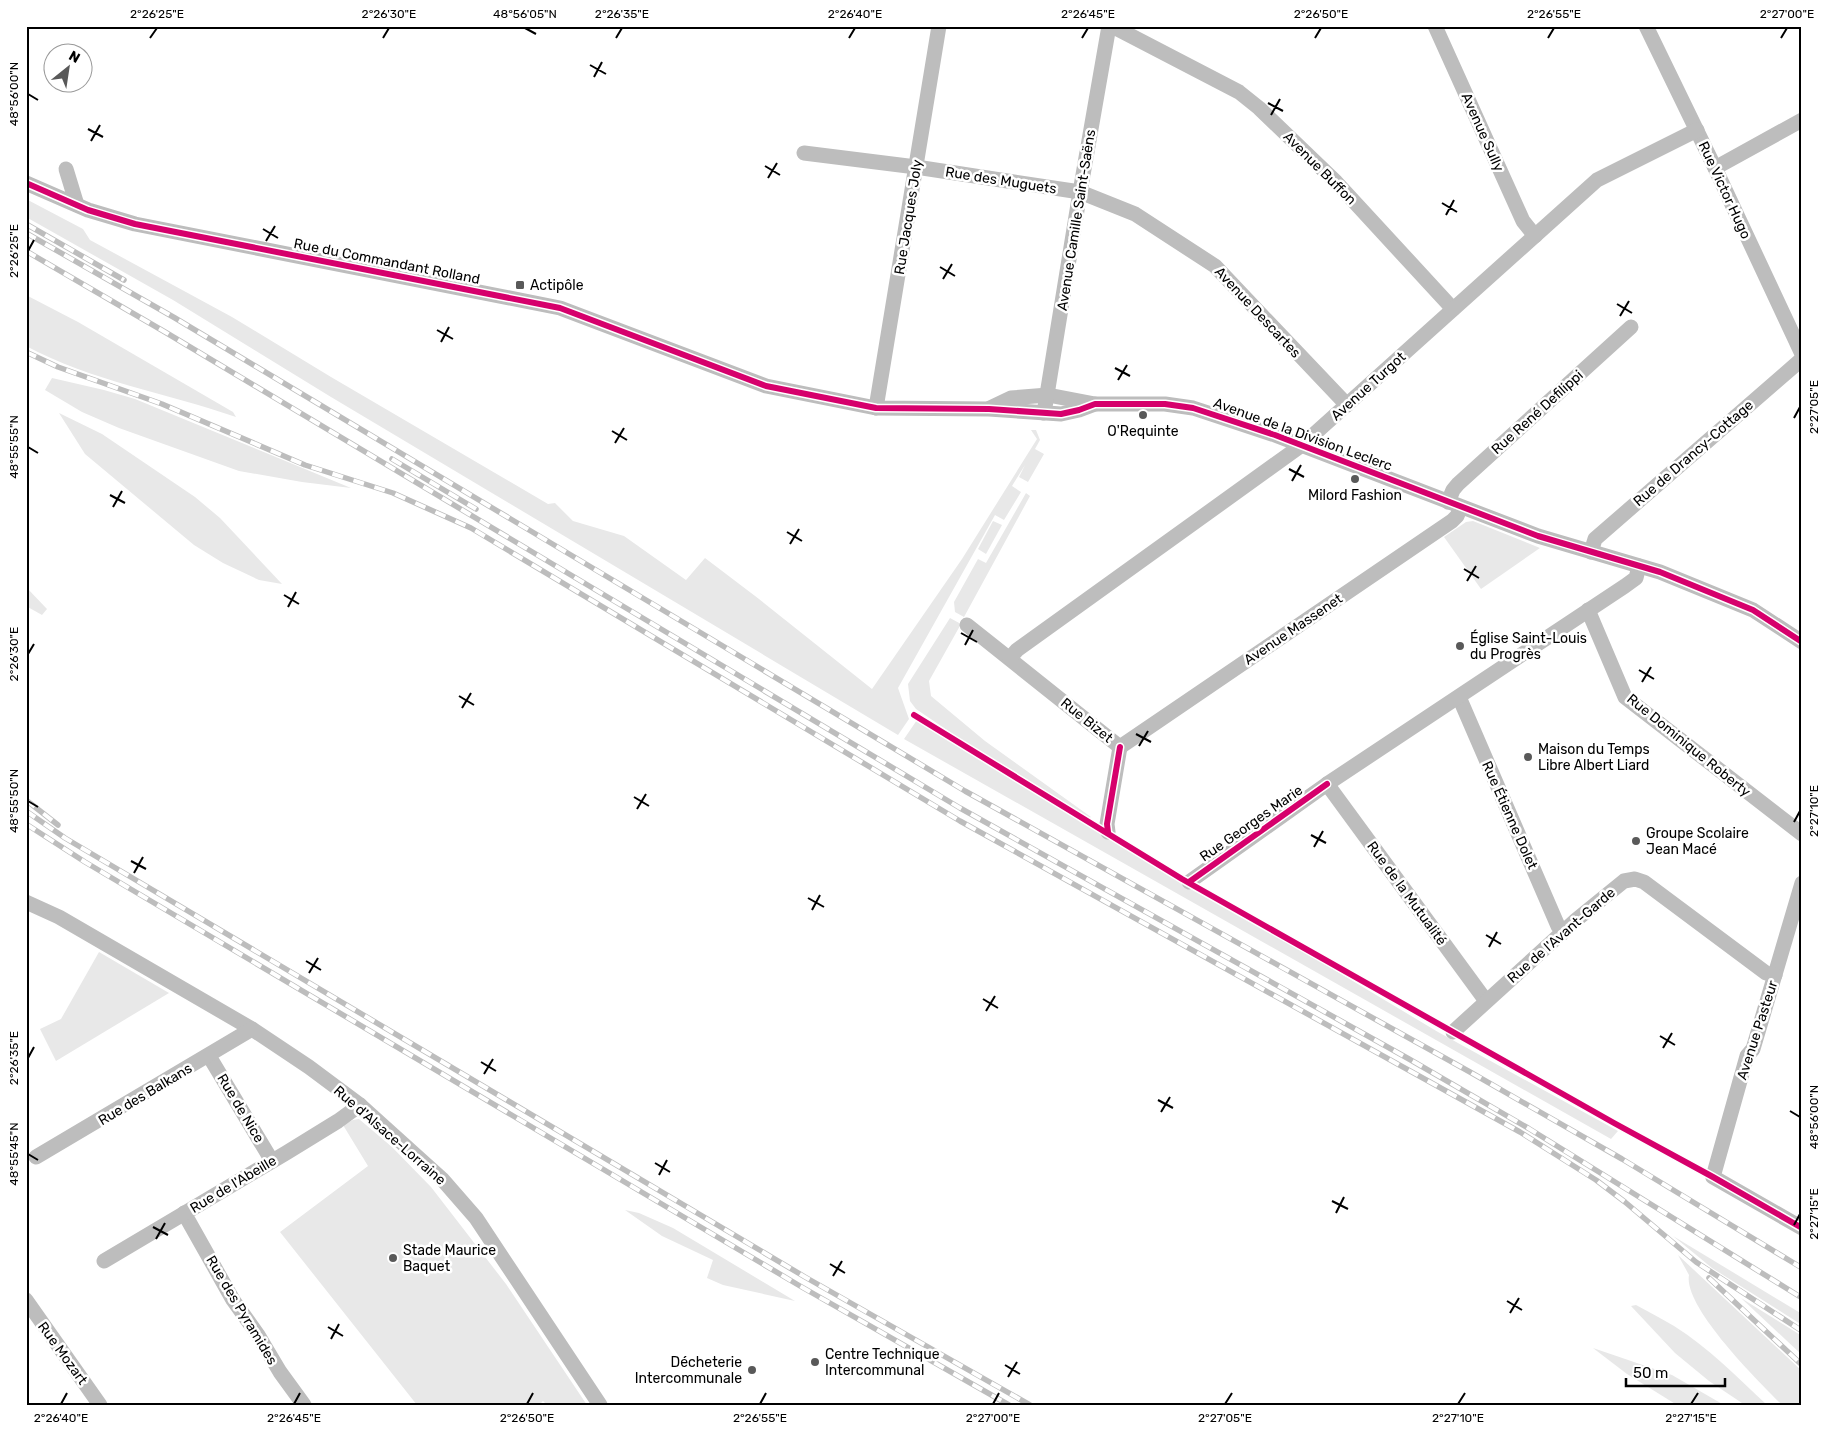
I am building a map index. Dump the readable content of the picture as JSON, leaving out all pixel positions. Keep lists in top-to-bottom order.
{
  "streets": {
    "street": [
      "Avenue Sully",
      "Avenue Buffon",
      "Rue des Muguets",
      "Rue Victor Hugo",
      "Rue Jacques Joly",
      "Avenue Camille Saint-Saëns",
      "Rue du Commandant Rolland",
      "Avenue Descartes",
      "Avenue Turgot",
      "Rue René Defilippi",
      "Avenue de la Division Leclerc",
      "Rue de Drancy-Cottage",
      "Avenue Massenet",
      "Rue Bizet",
      "Rue Dominique Roberty",
      "Rue Étienne Dolet",
      "Rue Georges Marie",
      "Rue de la Mutualité",
      "Rue de l'Avant-Garde",
      "Avenue Pasteur",
      "Rue des Balkans",
      "Rue de Nice",
      "Rue d'Alsace-Lorraine",
      "Rue de l'Abeille",
      "Rue des Pyramides",
      "Rue Mozart"
    ]
  },
  "crossings": [
    ["Avenue Sully", "Avenue Turgot"],
    ["Avenue Buffon", "Avenue Camille Saint-Saëns"],
    ["Avenue Buffon", "Avenue Turgot"],
    ["Rue des Muguets", "Rue Jacques Joly"],
    ["Rue des Muguets", "Avenue Camille Saint-Saëns"],
    ["Rue des Muguets", "Avenue Descartes"],
    ["Rue Victor Hugo", "Avenue Turgot"],
    ["Rue Jacques Joly", "Avenue de la Division Leclerc"],
    ["Avenue Camille Saint-Saëns", "Avenue Descartes"],
    ["Avenue Camille Saint-Saëns", "Avenue de la Division Leclerc"],
    ["Rue du Commandant Rolland", "Avenue de la Division Leclerc"],
    ["Avenue Descartes", "Avenue Turgot"],
    ["Avenue Turgot", "Avenue de la Division Leclerc"],
    ["Avenue Turgot", "Rue Bizet"],
    ["Rue René Defilippi", "Avenue de la Division Leclerc"],
    ["Rue René Defilippi", "Avenue Massenet"],
    ["Avenue de la Division Leclerc", "Rue de Drancy-Cottage"],
    ["Avenue de la Division Leclerc", "Avenue Massenet"],
    ["Avenue de la Division Leclerc", "Rue Georges Marie"],
    ["Avenue Massenet", "Rue Bizet"],
    ["Rue Dominique Roberty", "Rue Georges Marie"],
    ["Rue Étienne Dolet", "Rue Georges Marie"],
    ["Rue Étienne Dolet", "Rue de l'Avant-Garde"],
    ["Rue Georges Marie", "Rue de la Mutualité"],
    ["Rue de la Mutualité", "Rue de l'Avant-Garde"],
    ["Rue de l'Avant-Garde", "Avenue Pasteur"],
    ["Rue des Balkans", "Rue de Nice"],
    ["Rue des Balkans", "Rue d'Alsace-Lorraine"],
    ["Rue de Nice", "Rue de l'Abeille"],
    ["Rue d'Alsace-Lorraine", "Rue de l'Abeille"],
    ["Rue de l'Abeille", "Rue des Pyramides"]
  ],
  "places": {
    "transit": ["Actipôle"],
    "other": [
      "O'Requinte",
      "Milord Fashion",
      "Église Saint-Louis du Progrès",
      "Maison du Temps Libre Albert Liard",
      "Groupe Scolaire Jean Macé",
      "Stade Maurice Baquet",
      "Centre Technique Intercommunal",
      "Décheterie Intercommunale"
    ]
  },
  "scale_bar": "50 m",
  "north": "top right",
  "coordinates": [
    "2°26'25\"E",
    "2°26'30\"E",
    "48°56'05\"N",
    "2°26'35\"E",
    "2°26'40\"E",
    "2°26'45\"E",
    "2°26'50\"E",
    "2°26'55\"E",
    "2°27'00\"E",
    "48°56'00\"N",
    "2°27'05\"E",
    "48°55'55\"N",
    "48°55'50\"N",
    "2°27'10\"E",
    "48°55'45\"N",
    "2°27'15\"E"
  ]
}
